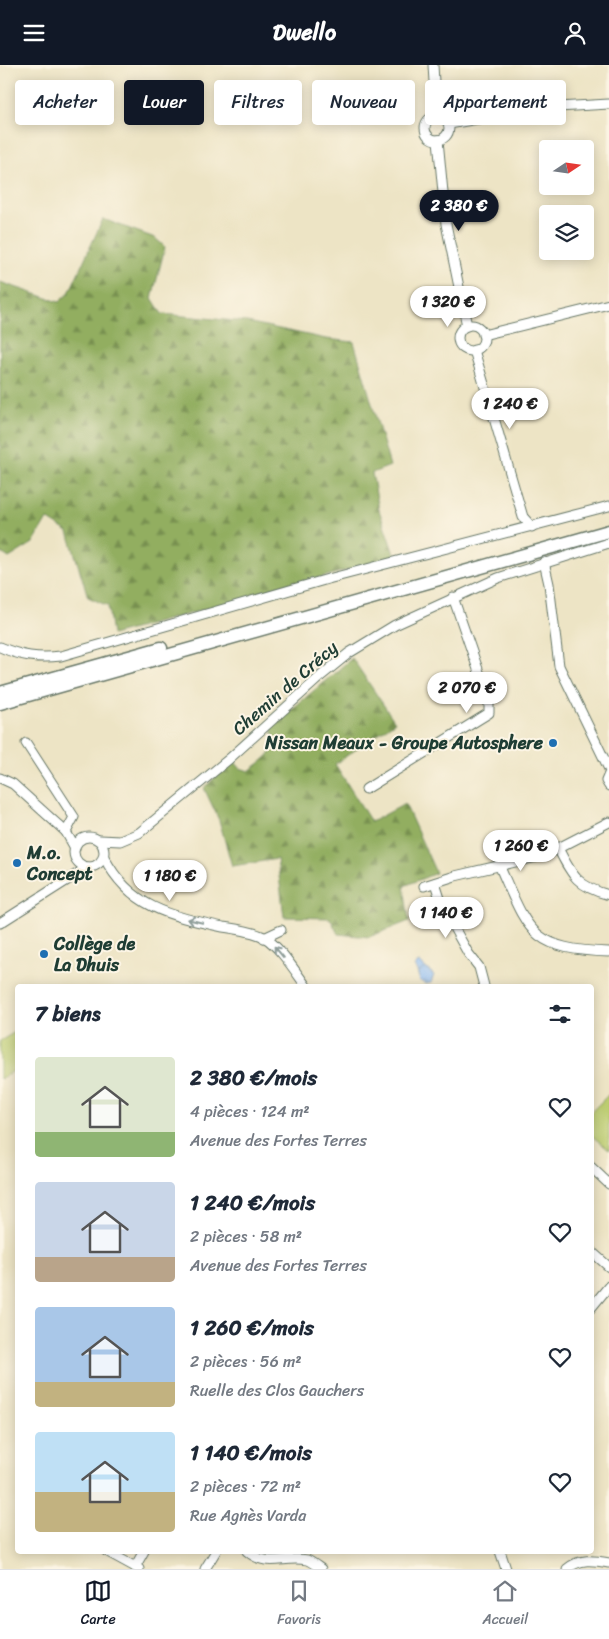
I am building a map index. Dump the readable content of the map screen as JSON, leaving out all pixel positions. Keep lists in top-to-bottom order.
{
  "streets": {
    "street": ["Chemin de Crécy"]
  },
  "places": ["Nissan Meaux - Groupe Autosphere", "M.o. Concept", "Collège de La Dhuis"],
  "north": "right",
  "page": {
    "header": "Dwello",
    "chip": [
      "Acheter",
      "Louer",
      "Filtres",
      "Nouveau",
      "Appartement"
    ],
    "price": [
      "2 380 €",
      "1 320 €",
      "1 240 €",
      "2 070 €",
      "1 260 €",
      "1 180 €",
      "1 140 €"
    ],
    "heading": "7 biens",
    "list": [
      {
        "name": "2 380 €/mois",
        "note": "4 pièces · 124 m² · Avenue des Fortes Terres"
      },
      {
        "name": "1 240 €/mois",
        "note": "2 pièces · 58 m² · Avenue des Fortes Terres"
      },
      {
        "name": "1 260 €/mois",
        "note": "2 pièces · 56 m² · Ruelle des Clos Gauchers"
      },
      {
        "name": "1 140 €/mois",
        "note": "2 pièces · 72 m² · Rue Agnès Varda"
      }
    ],
    "tabs": ["Carte", "Favoris", "Accueil"]
  }
}
